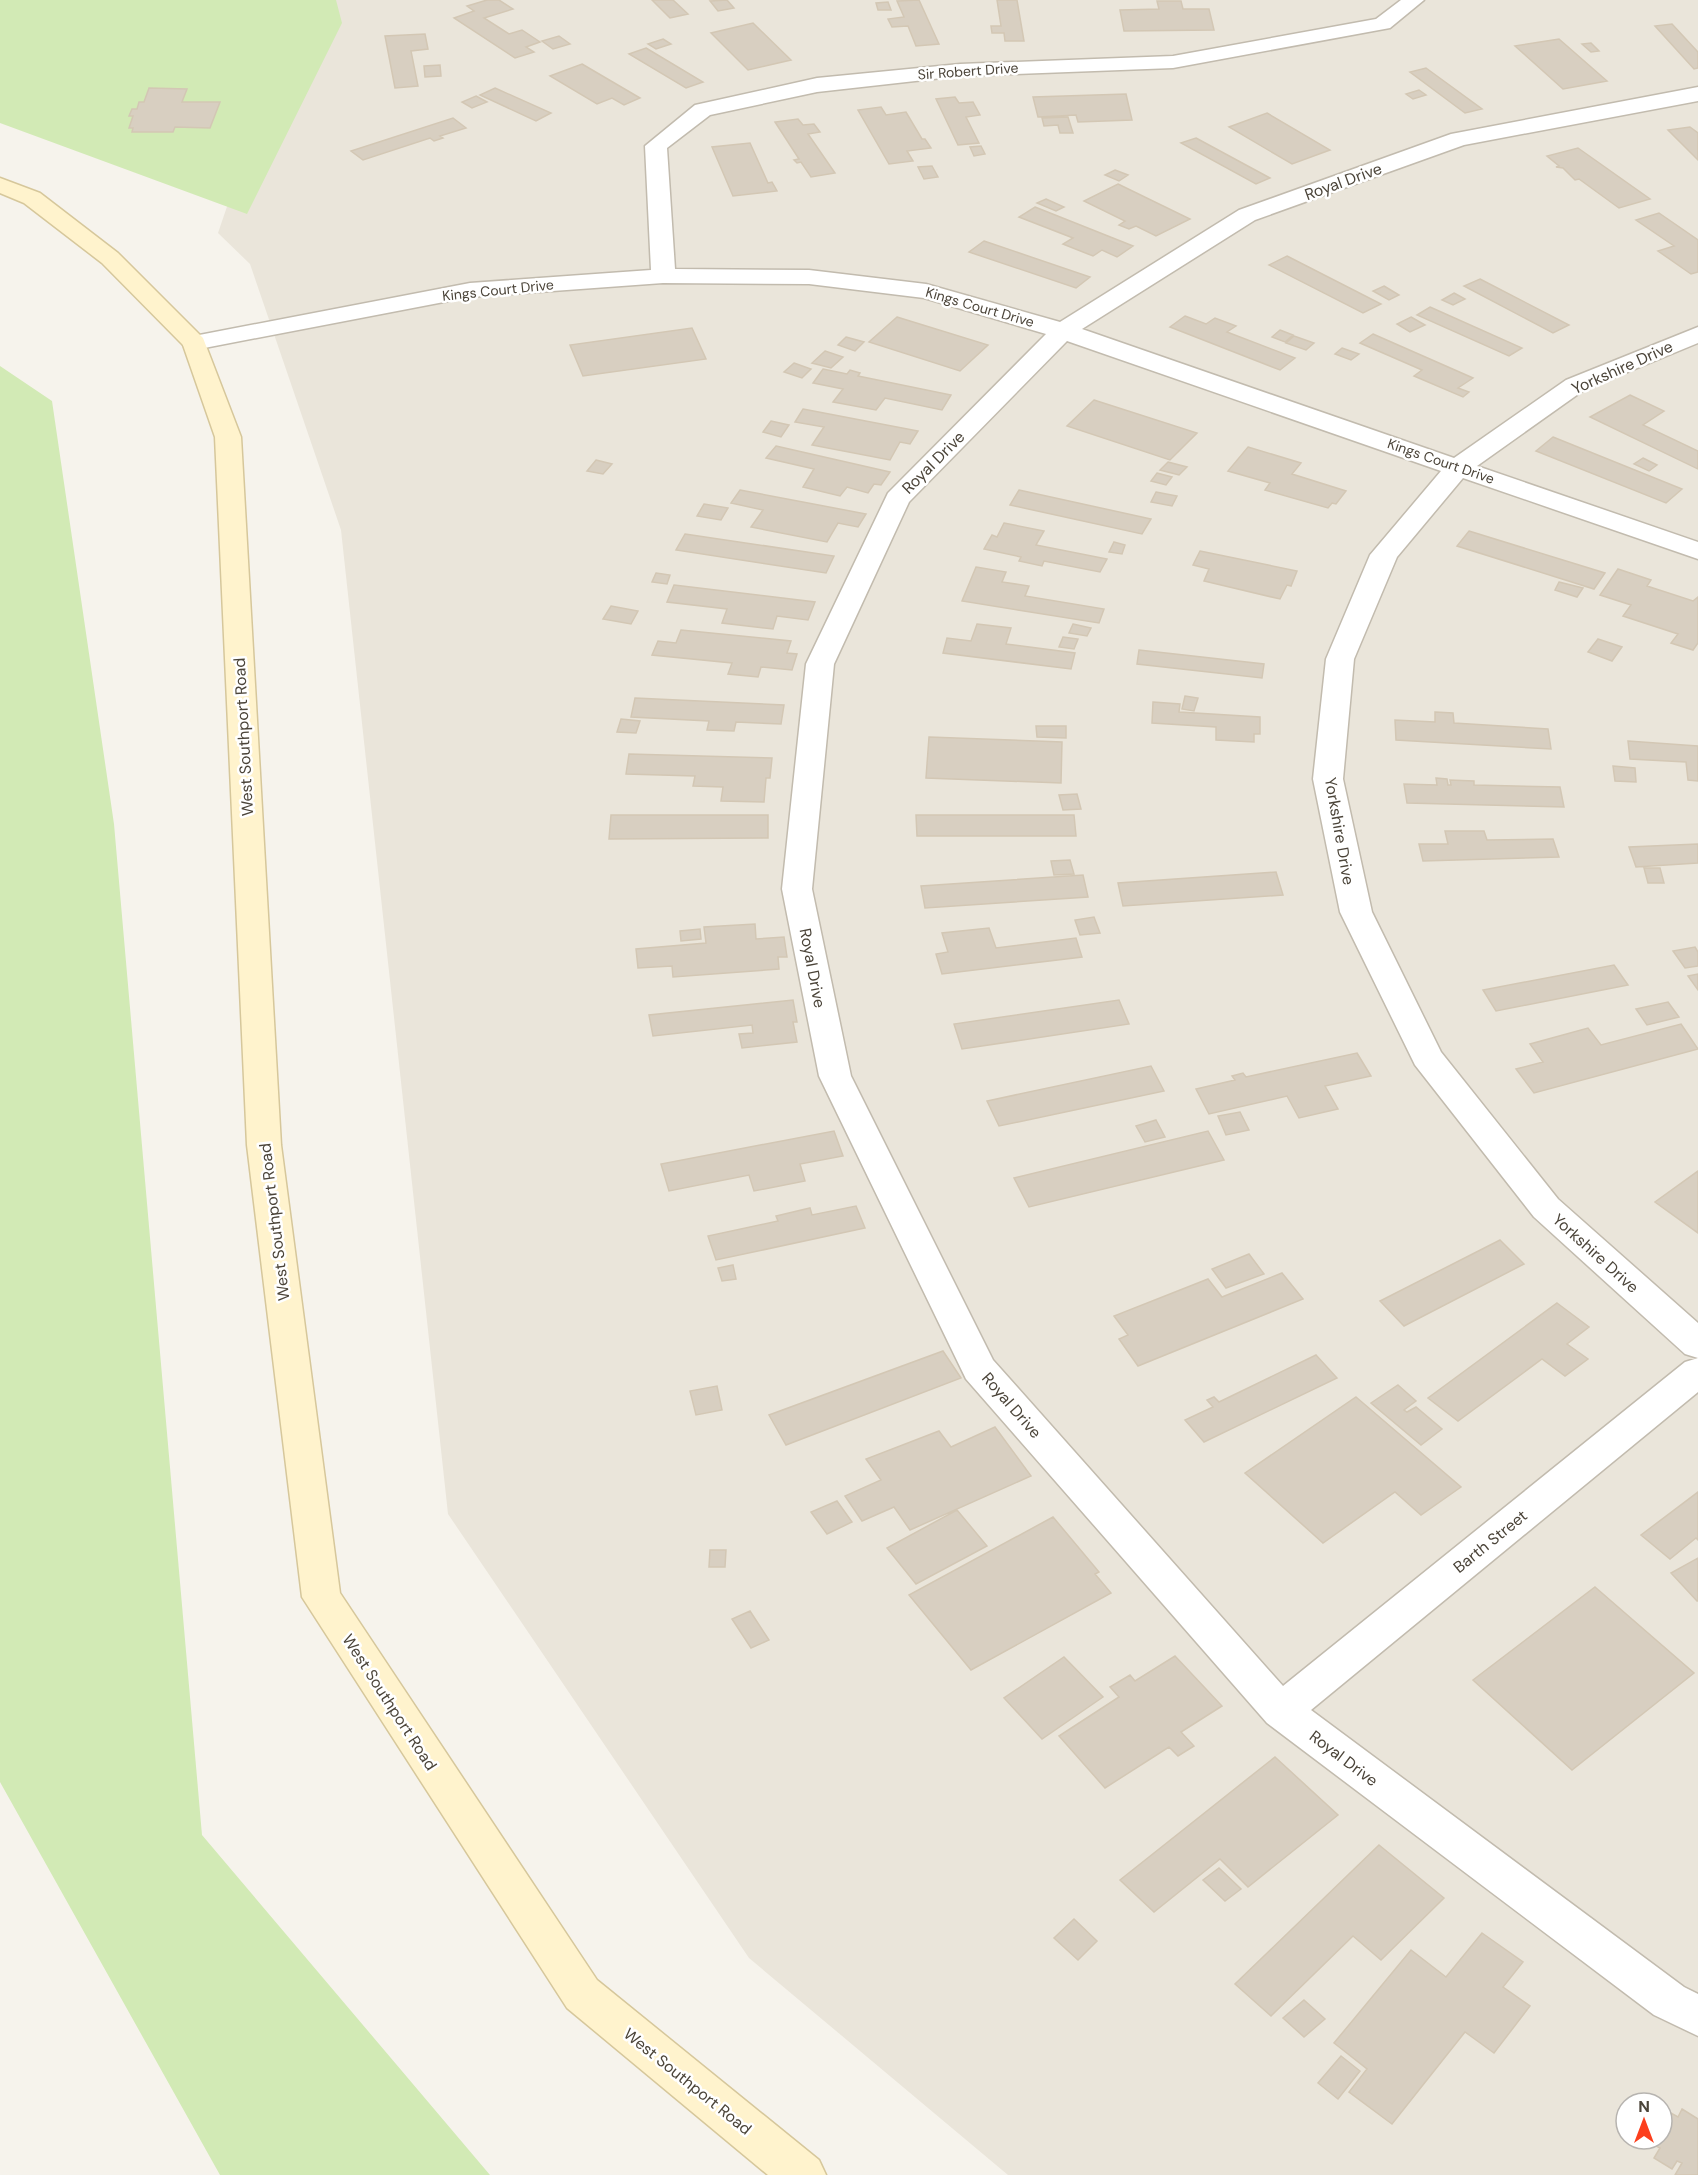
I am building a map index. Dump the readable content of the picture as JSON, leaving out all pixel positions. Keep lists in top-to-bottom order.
{
  "streets": {
    "main road": ["West Southport Road"],
    "street": [
      "Sir Robert Drive",
      "Royal Drive",
      "Kings Court Drive",
      "Yorkshire Drive",
      "Barth Street"
    ]
  },
  "crossings": [
    ["Sir Robert Drive", "Kings Court Drive"],
    ["Royal Drive", "Kings Court Drive"],
    ["Royal Drive", "Barth Street"],
    ["Kings Court Drive", "Yorkshire Drive"],
    ["Kings Court Drive", "West Southport Road"]
  ],
  "north": "top"
}
